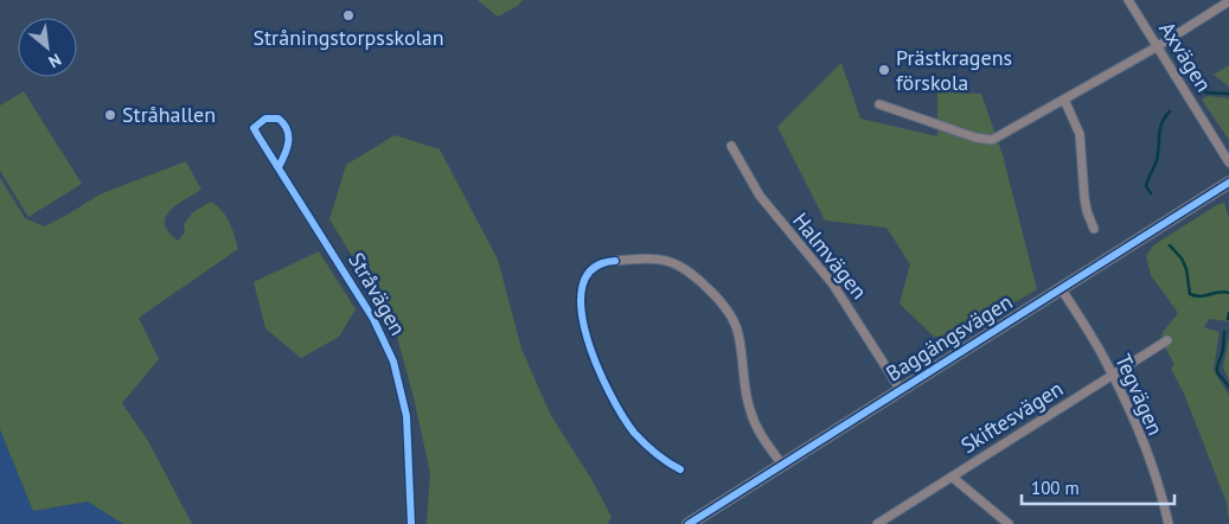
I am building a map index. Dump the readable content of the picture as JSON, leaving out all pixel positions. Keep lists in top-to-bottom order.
{
  "streets": {
    "street": [
      "Axvägen",
      "Halmvägen",
      "Stråvägen",
      "Baggängsvägen",
      "Tegvägen",
      "Skiftesvägen"
    ]
  },
  "crossings": [
    ["Halmvägen", "Baggängsvägen"],
    ["Baggängsvägen", "Tegvägen"],
    ["Tegvägen", "Skiftesvägen"]
  ],
  "places": ["Stråningstorpsskolan", "Prästkragens förskola", "Stråhallen"],
  "scale_bar": "100 m",
  "north": "bottom right"
}
